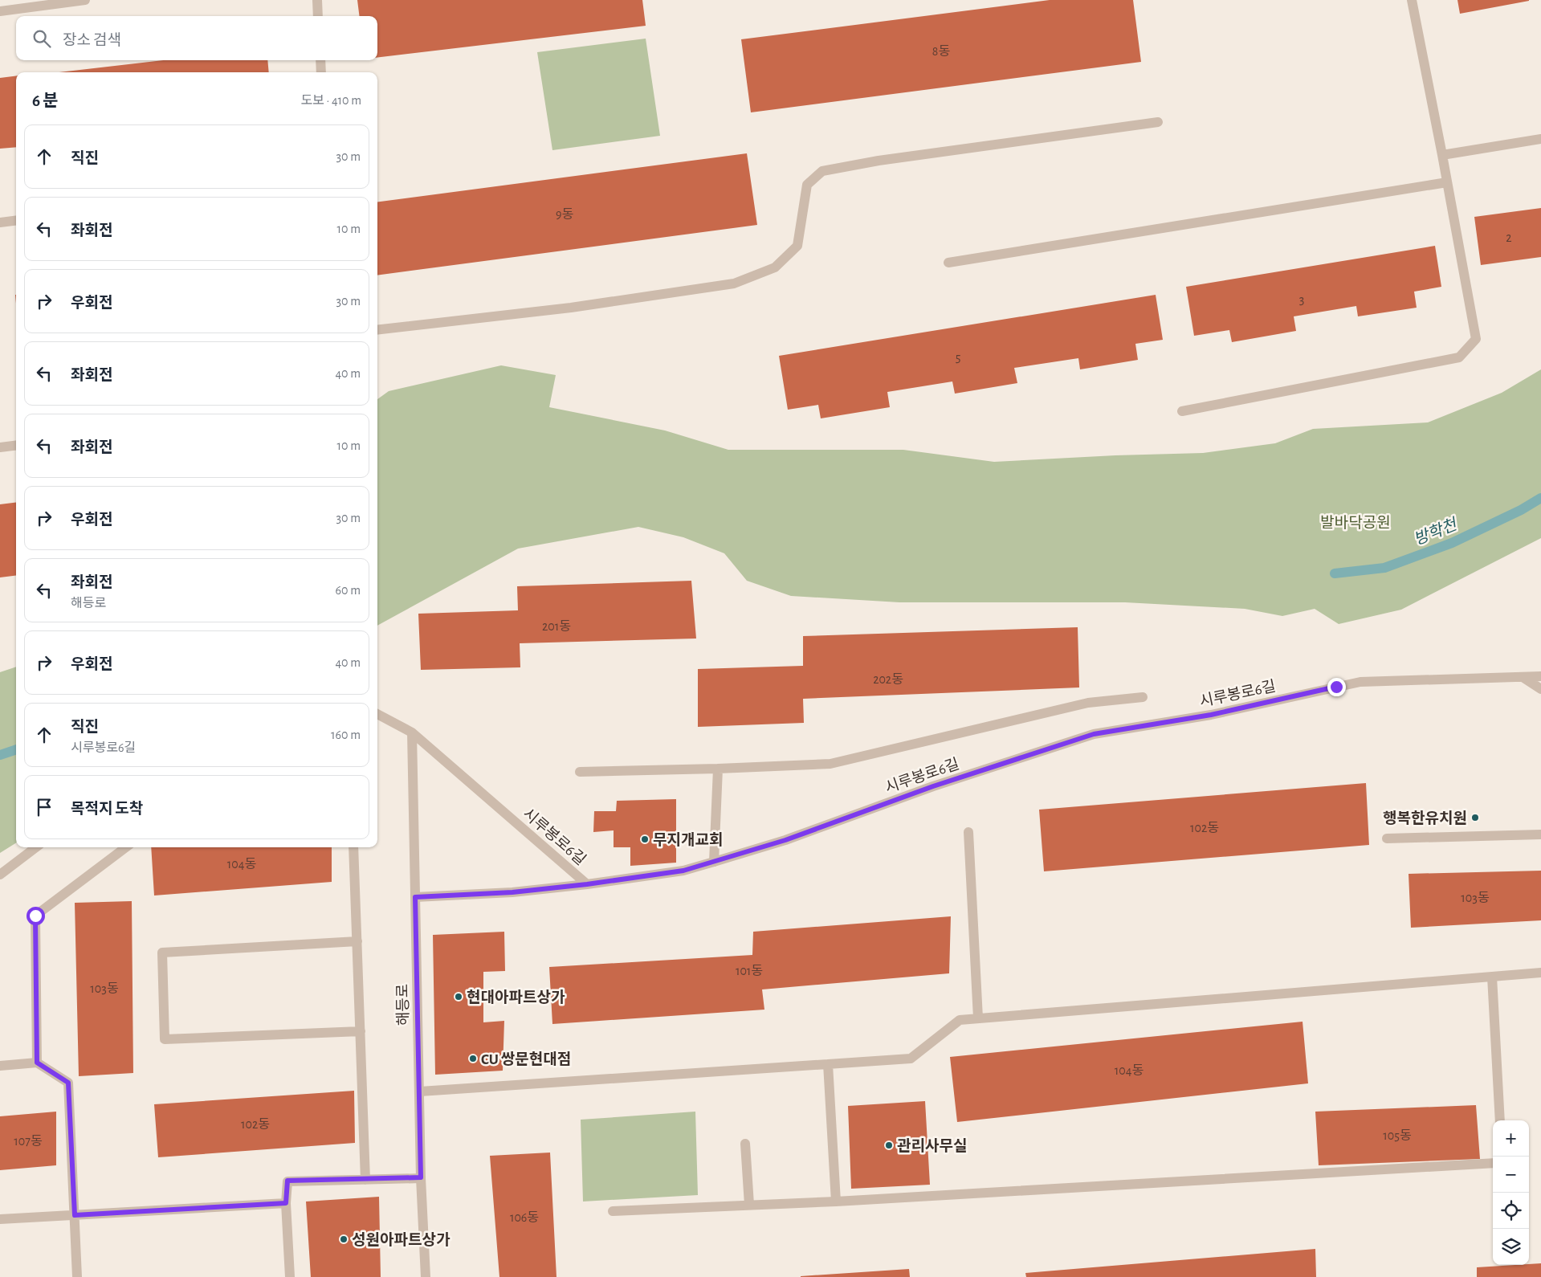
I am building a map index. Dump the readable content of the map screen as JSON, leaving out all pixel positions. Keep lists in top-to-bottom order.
{
  "streets": {
    "street": ["시루봉로6길", "해등로"]
  },
  "crossings": [
    ["시루봉로6길", "해등로"]
  ],
  "water": ["방학천"],
  "parks": ["발바닥공원"],
  "places": [
    "행복한유치원",
    "무지개교회",
    "현대아파트상가",
    "CU 쌍문현대점",
    "관리사무실",
    "성원아파트상가"
  ],
  "house_numbers": [
    "8동",
    "9동",
    "2",
    "3",
    "5",
    "201동",
    "202동",
    "102동",
    "104동",
    "103동",
    "101동",
    "103동",
    "104동",
    "102동",
    "105동",
    "107동",
    "106동"
  ],
  "page": {
    "search": "장소 검색",
    "heading": ["6 분", "도보 · 410 m"],
    "list": [
      ["직진", "30 m"],
      ["좌회전", "10 m"],
      ["우회전", "30 m"],
      ["좌회전", "40 m"],
      ["좌회전", "10 m"],
      ["우회전", "30 m"],
      ["좌회전", "해등로", "60 m"],
      ["우회전", "40 m"],
      ["직진", "시루봉로6길", "160 m"],
      "목적지 도착"
    ],
    "map_buttons": ["+", "−"]
  }
}
